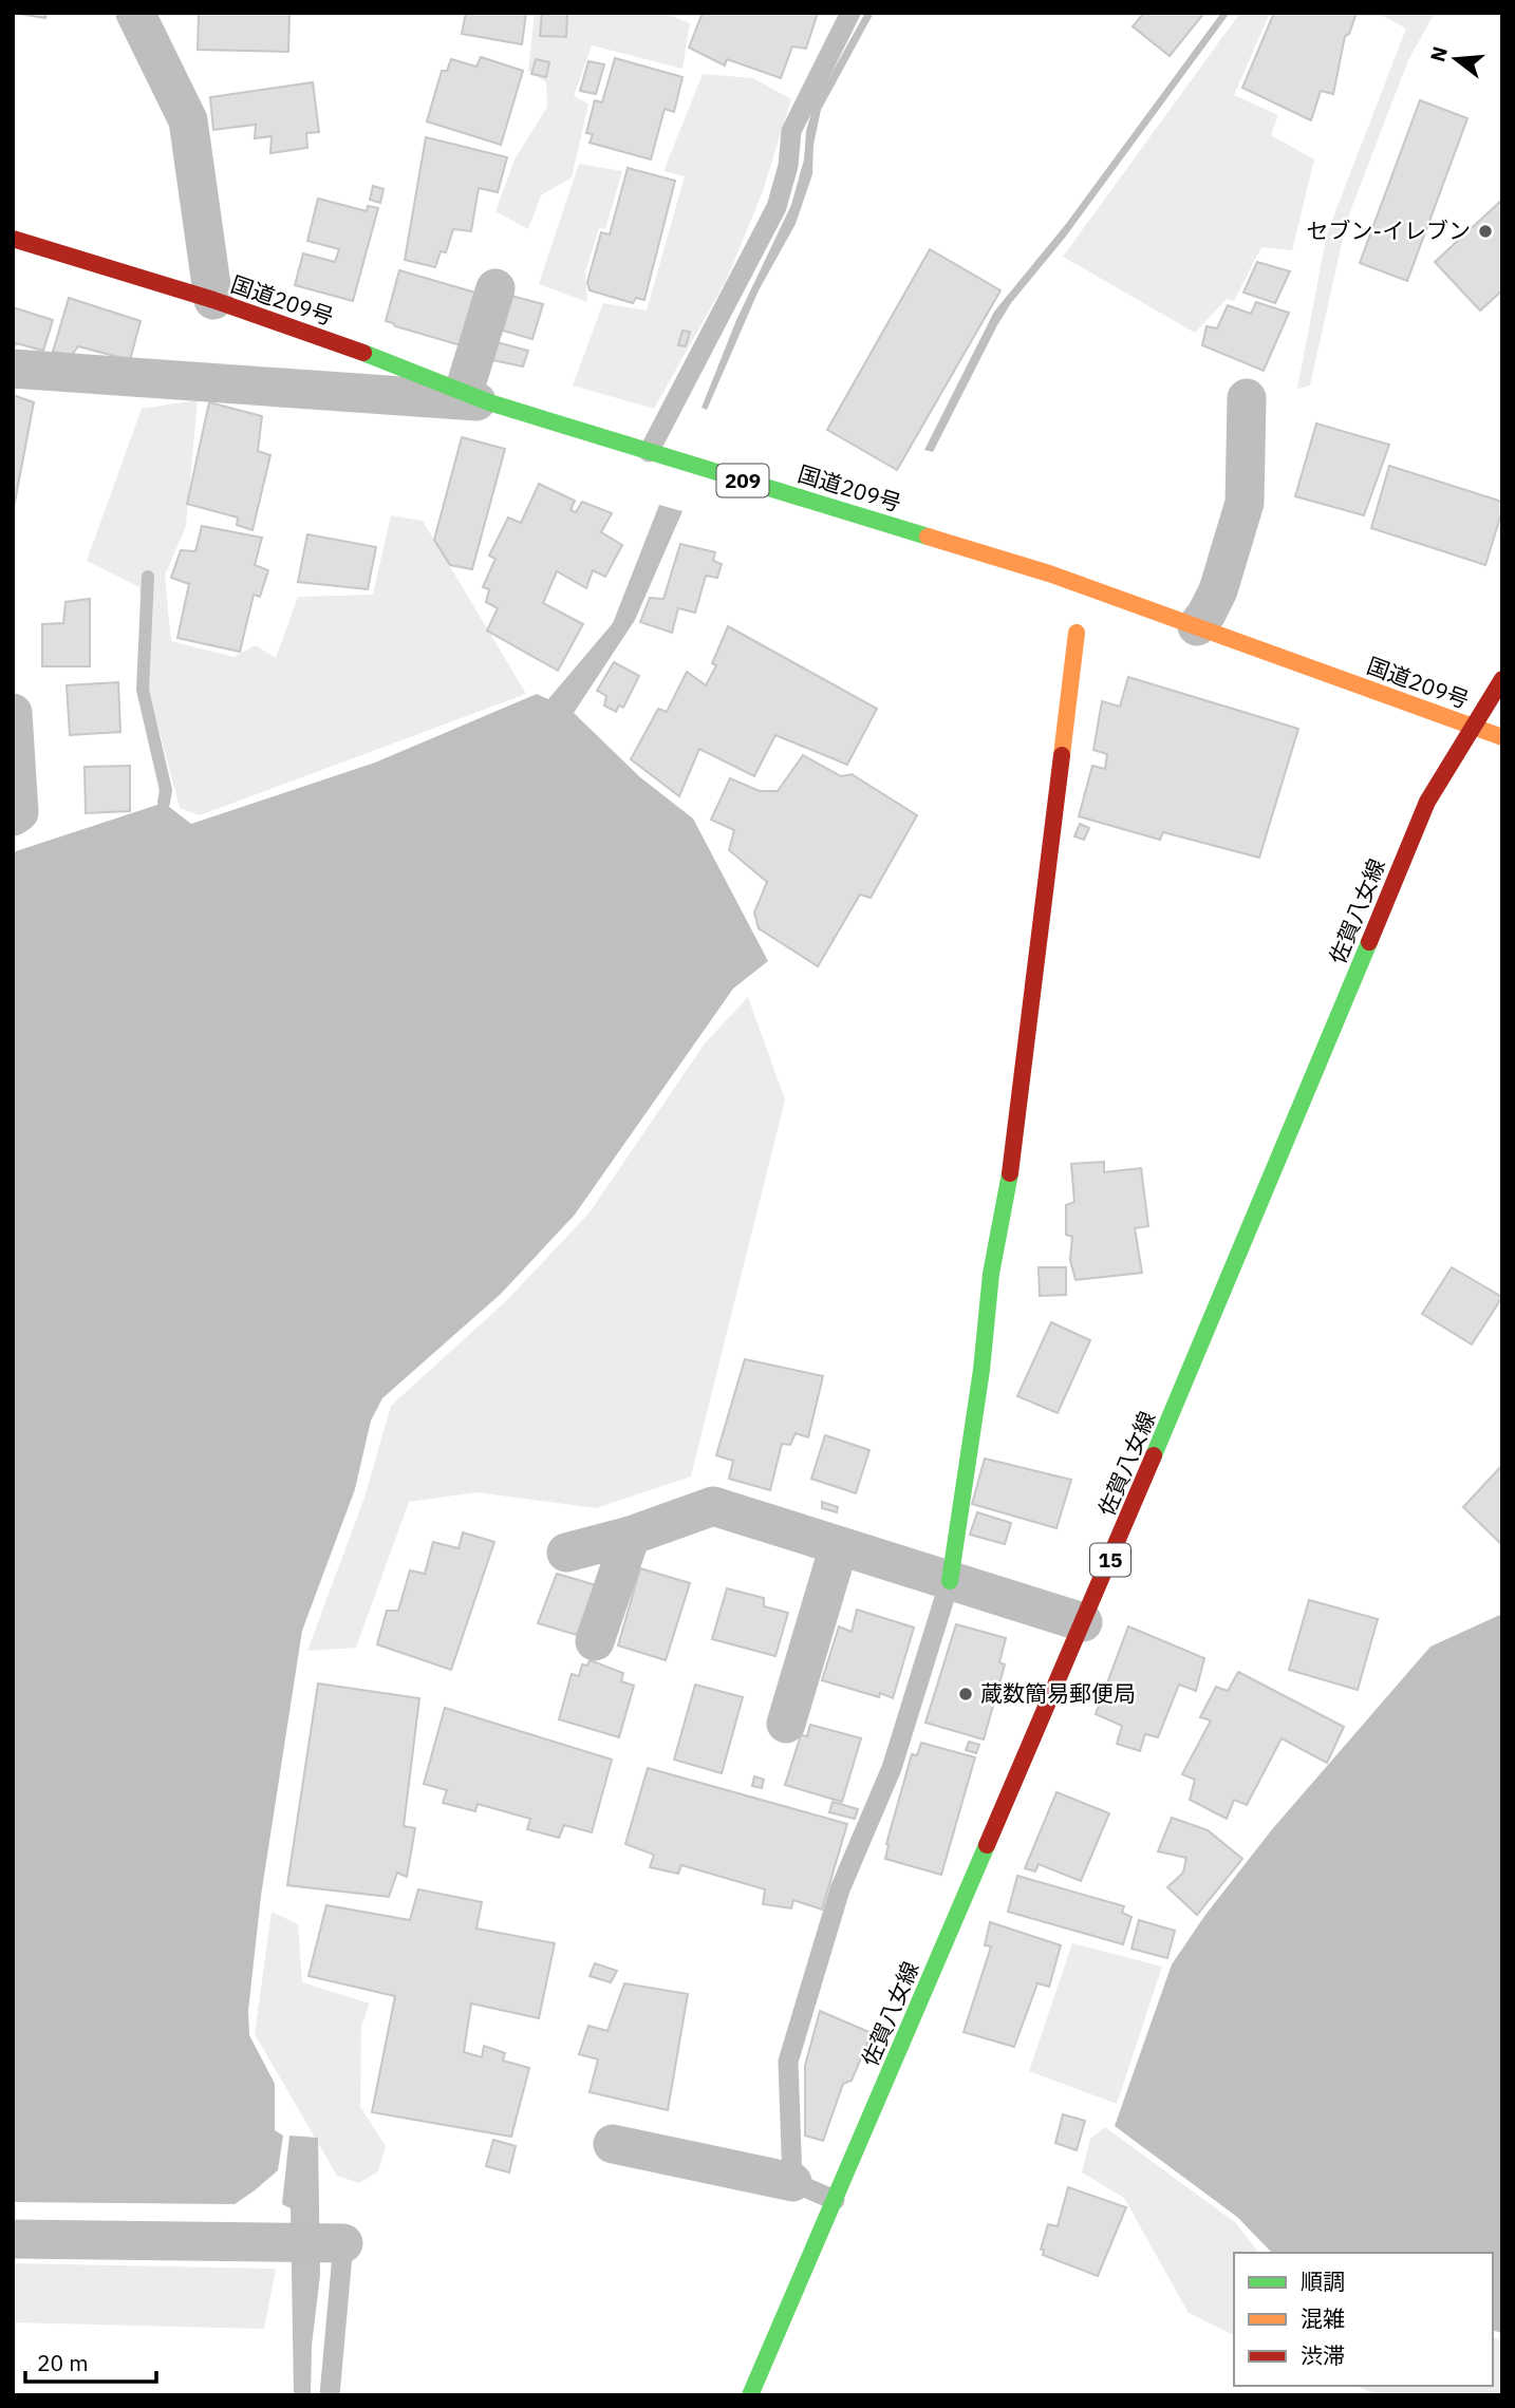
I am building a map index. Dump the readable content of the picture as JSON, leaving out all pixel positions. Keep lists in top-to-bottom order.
{
  "streets": {
    "main road": [
      "国道209号",
      "209",
      "佐賀八女線",
      "15"
    ]
  },
  "crossings": [
    ["国道209号", "佐賀八女線"]
  ],
  "places": ["セブン-イレブン", "蔵数簡易郵便局"],
  "legend": ["順調", "混雑", "渋滞"],
  "scale_bar": "20 m",
  "north": "left"
}
